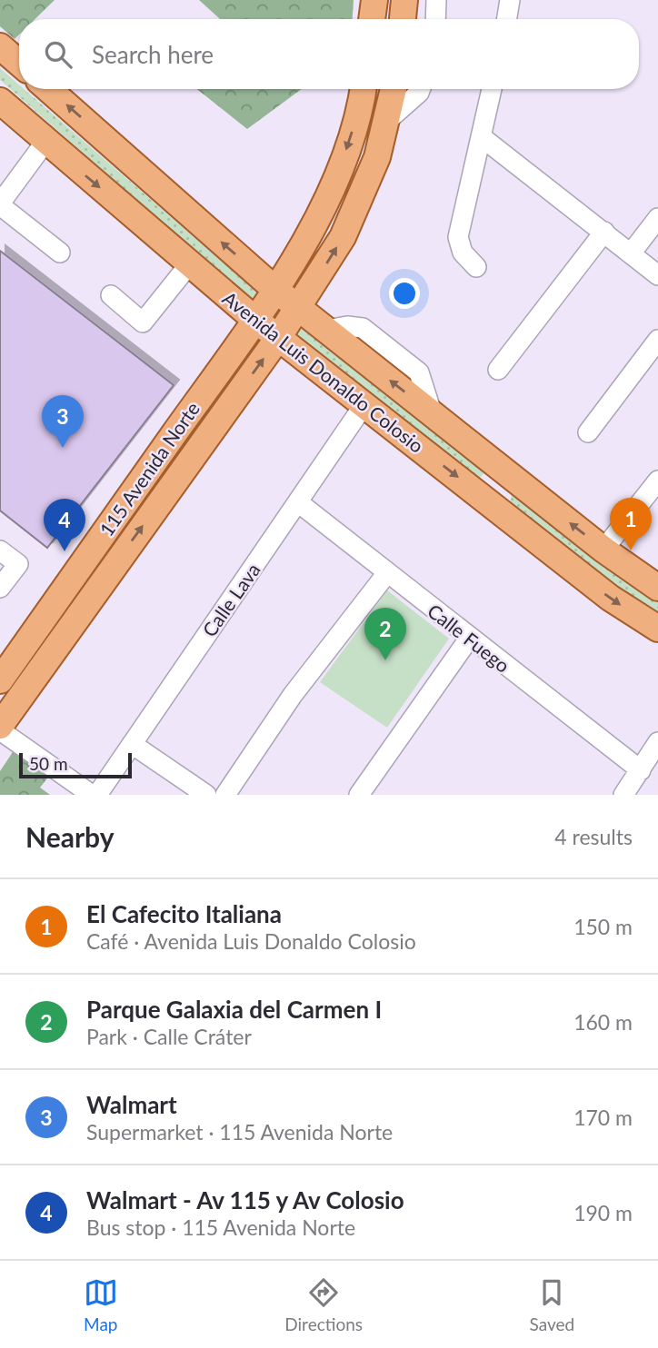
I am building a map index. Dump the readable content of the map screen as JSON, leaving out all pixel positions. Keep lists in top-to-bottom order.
{
  "streets": {
    "main road": ["Avenida Luis Donaldo Colosio", "115 Avenida Norte"],
    "street": ["Calle Lava", "Calle Fuego"]
  },
  "crossings": [
    ["Avenida Luis Donaldo Colosio", "115 Avenida Norte"],
    ["Avenida Luis Donaldo Colosio", "Calle Lava"],
    ["Calle Lava", "Calle Fuego"]
  ],
  "scale_bar": "50 m",
  "page": {
    "search": "Search here",
    "pins": [
      "3",
      "1",
      "4",
      "2"
    ],
    "scale": "50 m",
    "heading": ["Nearby", "4 results"],
    "list": [
      {
        "mark": "1",
        "name": "El Cafecito Italiana",
        "note": "Café · Avenida Luis Donaldo Colosio",
        "value": "150 m"
      },
      {
        "mark": "2",
        "name": "Parque Galaxia del Carmen I",
        "note": "Park · Calle Cráter",
        "value": "160 m"
      },
      {
        "mark": "3",
        "name": "Walmart",
        "note": "Supermarket · 115 Avenida Norte",
        "value": "170 m"
      },
      {
        "mark": "4",
        "name": "Walmart - Av 115 y Av Colosio",
        "note": "Bus stop · 115 Avenida Norte",
        "value": "190 m"
      }
    ],
    "nav": ["Map", "Directions", "Saved"]
  }
}
